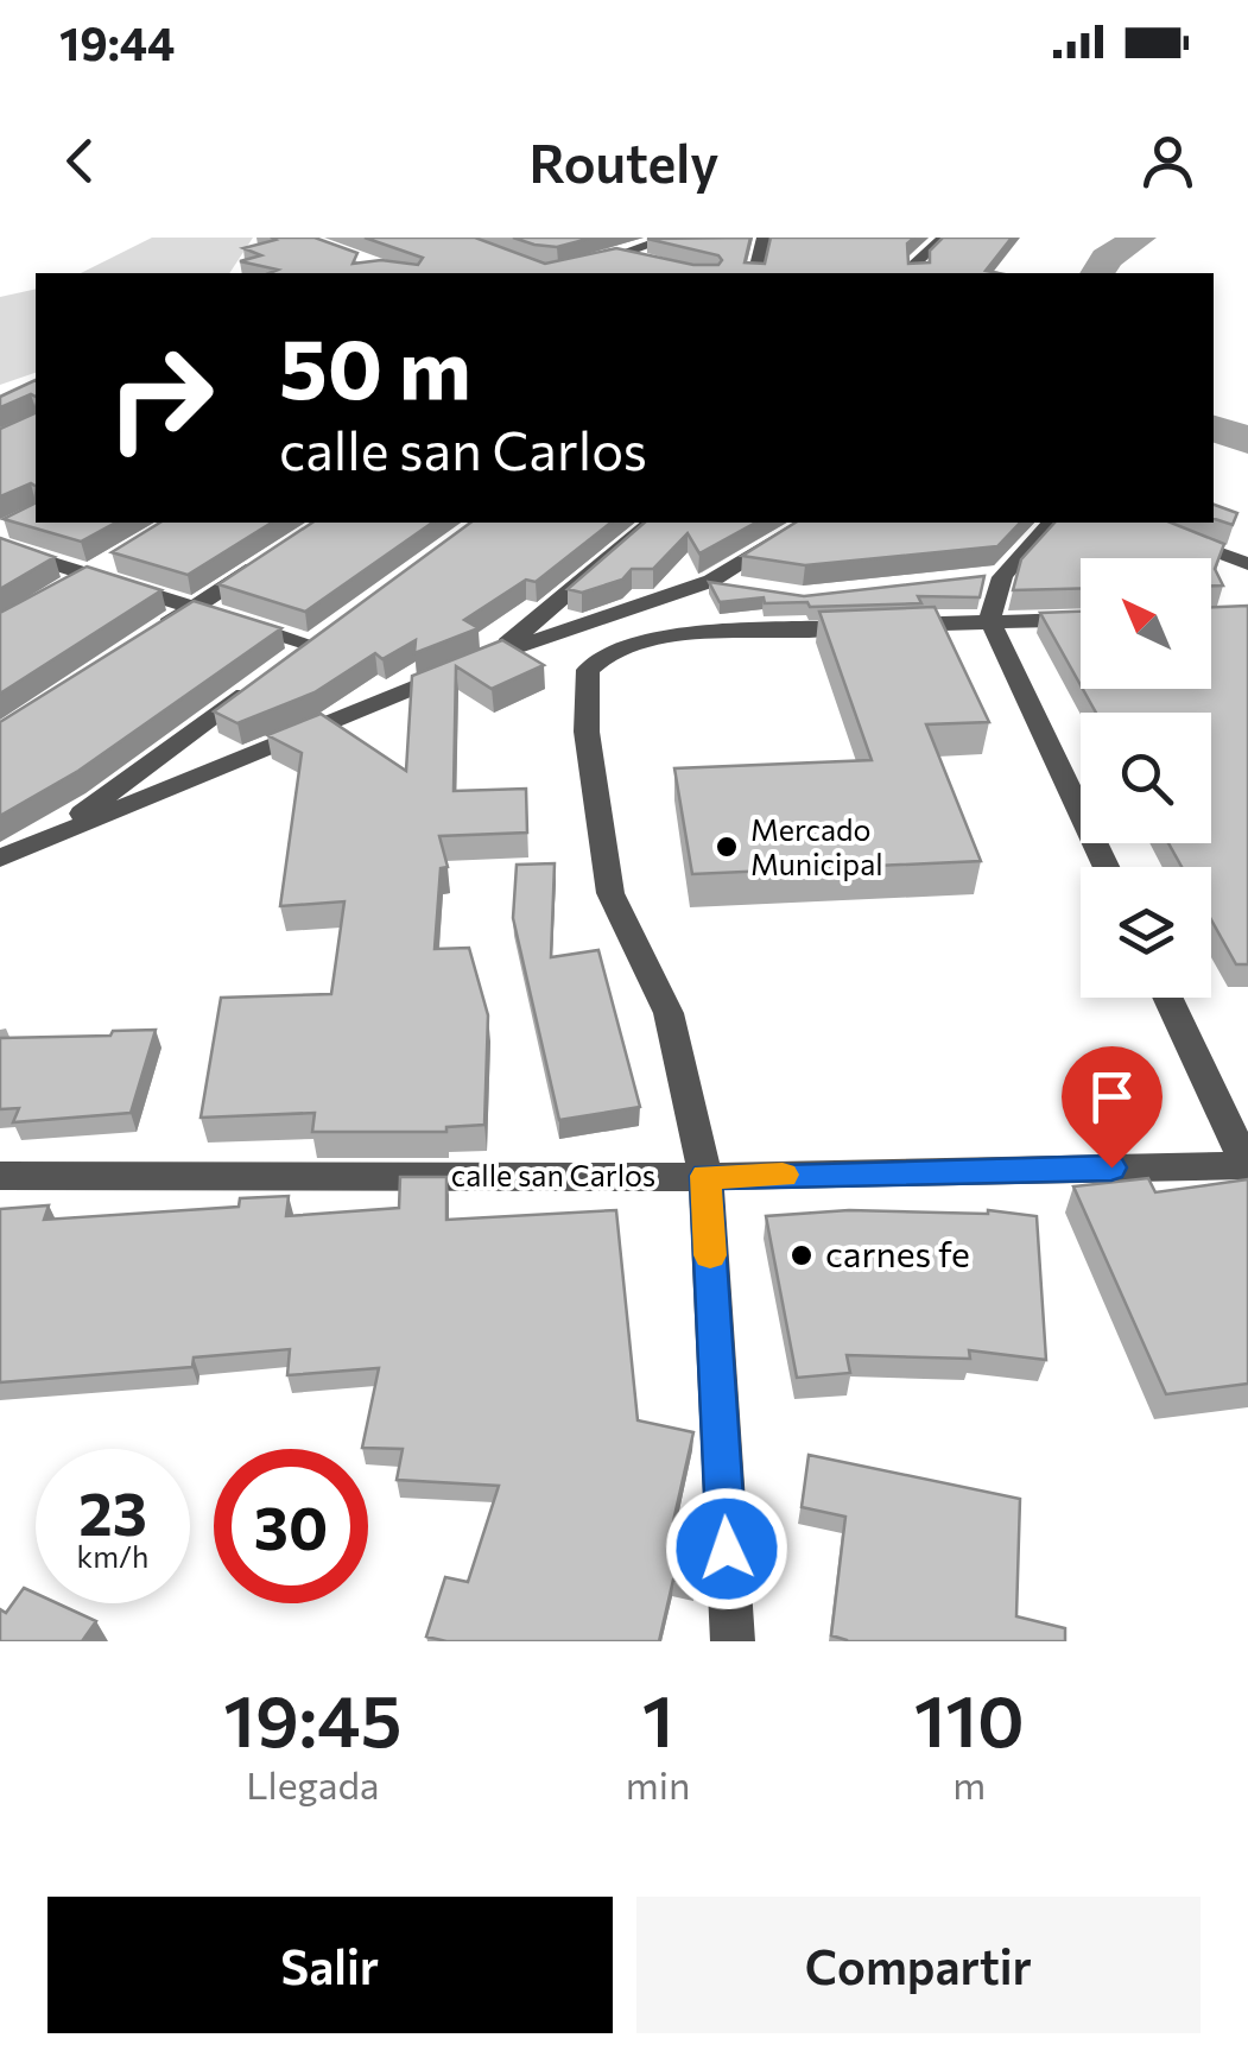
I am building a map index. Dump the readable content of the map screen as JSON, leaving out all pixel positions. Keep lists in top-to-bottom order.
{
  "streets": {
    "street": ["calle san Carlos"]
  },
  "places": ["Mercado Municipal", "carnes fe"],
  "north": "top left",
  "page": {
    "status": "19:44",
    "header": "Routely",
    "turn": ["50 m", "calle san Carlos"],
    "speed": "23 km/h",
    "limit": "30",
    "eta": [
      "19:45",
      "Llegada",
      "1",
      "min",
      "110",
      "m"
    ],
    "buttons": ["Salir", "Compartir"]
  }
}
